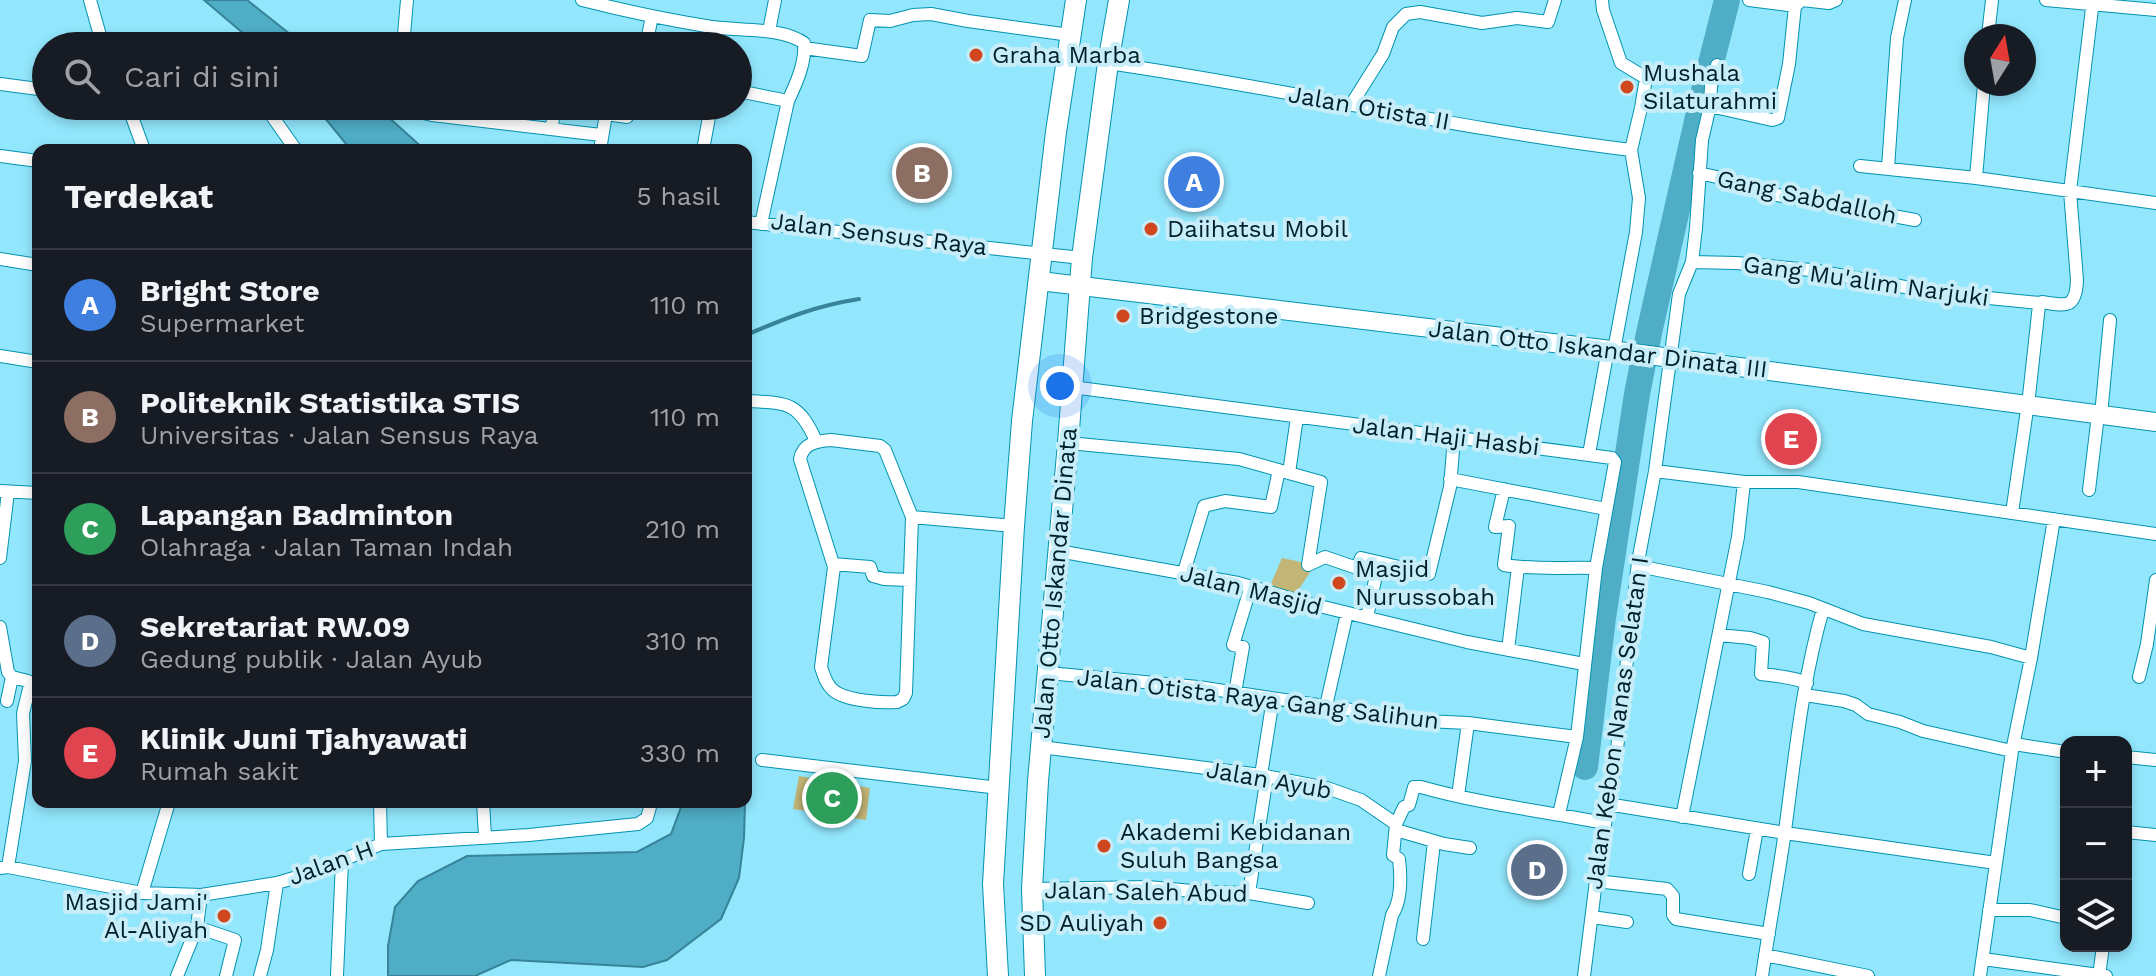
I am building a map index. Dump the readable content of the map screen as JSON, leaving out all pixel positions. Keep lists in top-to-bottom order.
{
  "streets": {
    "main road": ["Jalan Otto Iskandar Dinata"],
    "street": [
      "Jalan Otista II",
      "Gang Sabdalloh",
      "Jalan Sensus Raya",
      "Gang Mu'alim Narjuki",
      "Jalan Otto Iskandar Dinata III",
      "Jalan Haji Hasbi",
      "Jalan Masjid",
      "Jalan Otista Raya Gang Salihun",
      "Jalan Kebon Nanas Selatan I",
      "Jalan Ayub",
      "Jalan H",
      "Jalan Saleh Abud"
    ]
  },
  "crossings": [
    ["Jalan Otista II", "Jalan Otto Iskandar Dinata"],
    ["Gang Sabdalloh", "Jalan Kebon Nanas Selatan I"],
    ["Jalan Sensus Raya", "Jalan Otto Iskandar Dinata"],
    ["Gang Mu'alim Narjuki", "Jalan Kebon Nanas Selatan I"],
    ["Jalan Otto Iskandar Dinata III", "Jalan Otto Iskandar Dinata"],
    ["Jalan Otto Iskandar Dinata III", "Jalan Kebon Nanas Selatan I"],
    ["Jalan Haji Hasbi", "Jalan Otto Iskandar Dinata"],
    ["Jalan Otto Iskandar Dinata", "Jalan Masjid"],
    ["Jalan Otto Iskandar Dinata", "Jalan Otista Raya Gang Salihun"],
    ["Jalan Otto Iskandar Dinata", "Jalan Ayub"],
    ["Jalan Otto Iskandar Dinata", "Jalan Saleh Abud"]
  ],
  "places": [
    "Graha Marba",
    "Mushala Silaturahmi",
    "Daiihatsu Mobil",
    "Bridgestone",
    "Masjid Nurussobah",
    "Akademi Kebidanan Suluh Bangsa",
    "Masjid Jami' Al-Aliyah",
    "SD Auliyah"
  ],
  "north": "top",
  "page": {
    "search": "Cari di sini",
    "pins": [
      "B",
      "A",
      "E",
      "C",
      "D"
    ],
    "heading": ["Terdekat", "5 hasil"],
    "list": [
      {
        "mark": "A",
        "name": "Bright Store",
        "note": "Supermarket",
        "value": "110 m"
      },
      {
        "mark": "B",
        "name": "Politeknik Statistika STIS",
        "note": "Universitas · Jalan Sensus Raya",
        "value": "110 m"
      },
      {
        "mark": "C",
        "name": "Lapangan Badminton",
        "note": "Olahraga · Jalan Taman Indah",
        "value": "210 m"
      },
      {
        "mark": "D",
        "name": "Sekretariat RW.09",
        "note": "Gedung publik · Jalan Ayub",
        "value": "310 m"
      },
      {
        "mark": "E",
        "name": "Klinik Juni Tjahyawati",
        "note": "Rumah sakit",
        "value": "330 m"
      }
    ],
    "map_buttons": ["+", "−"]
  }
}
